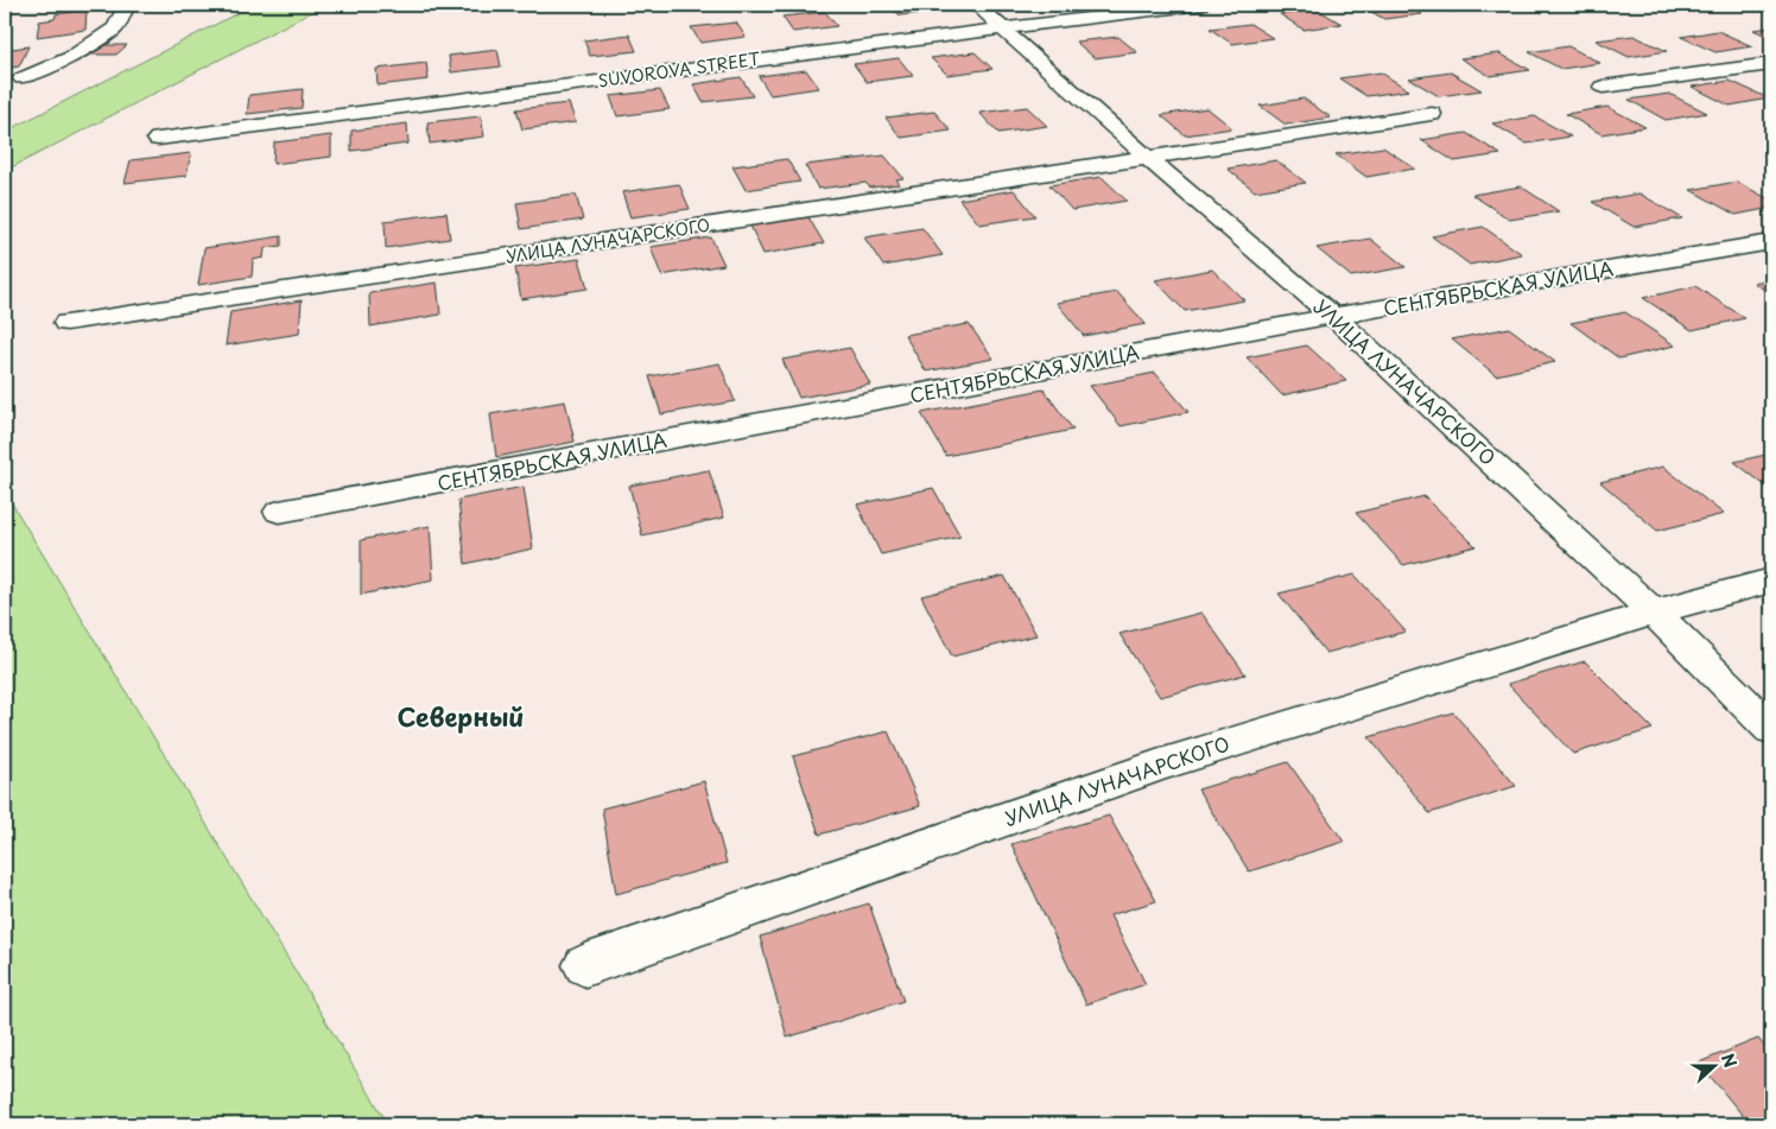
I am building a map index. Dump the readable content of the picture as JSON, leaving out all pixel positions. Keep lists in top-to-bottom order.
{
  "streets": {
    "street": ["SUVOROVA STREET", "УЛИЦА ЛУНАЧАРСКОГО", "СЕНТЯБРЬСКАЯ УЛИЦА"]
  },
  "crossings": [
    ["SUVOROVA STREET", "УЛИЦА ЛУНАЧАРСКОГО"],
    ["УЛИЦА ЛУНАЧАРСКОГО", "СЕНТЯБРЬСКАЯ УЛИЦА"]
  ],
  "districts": ["Северный"],
  "north": "right"
}
